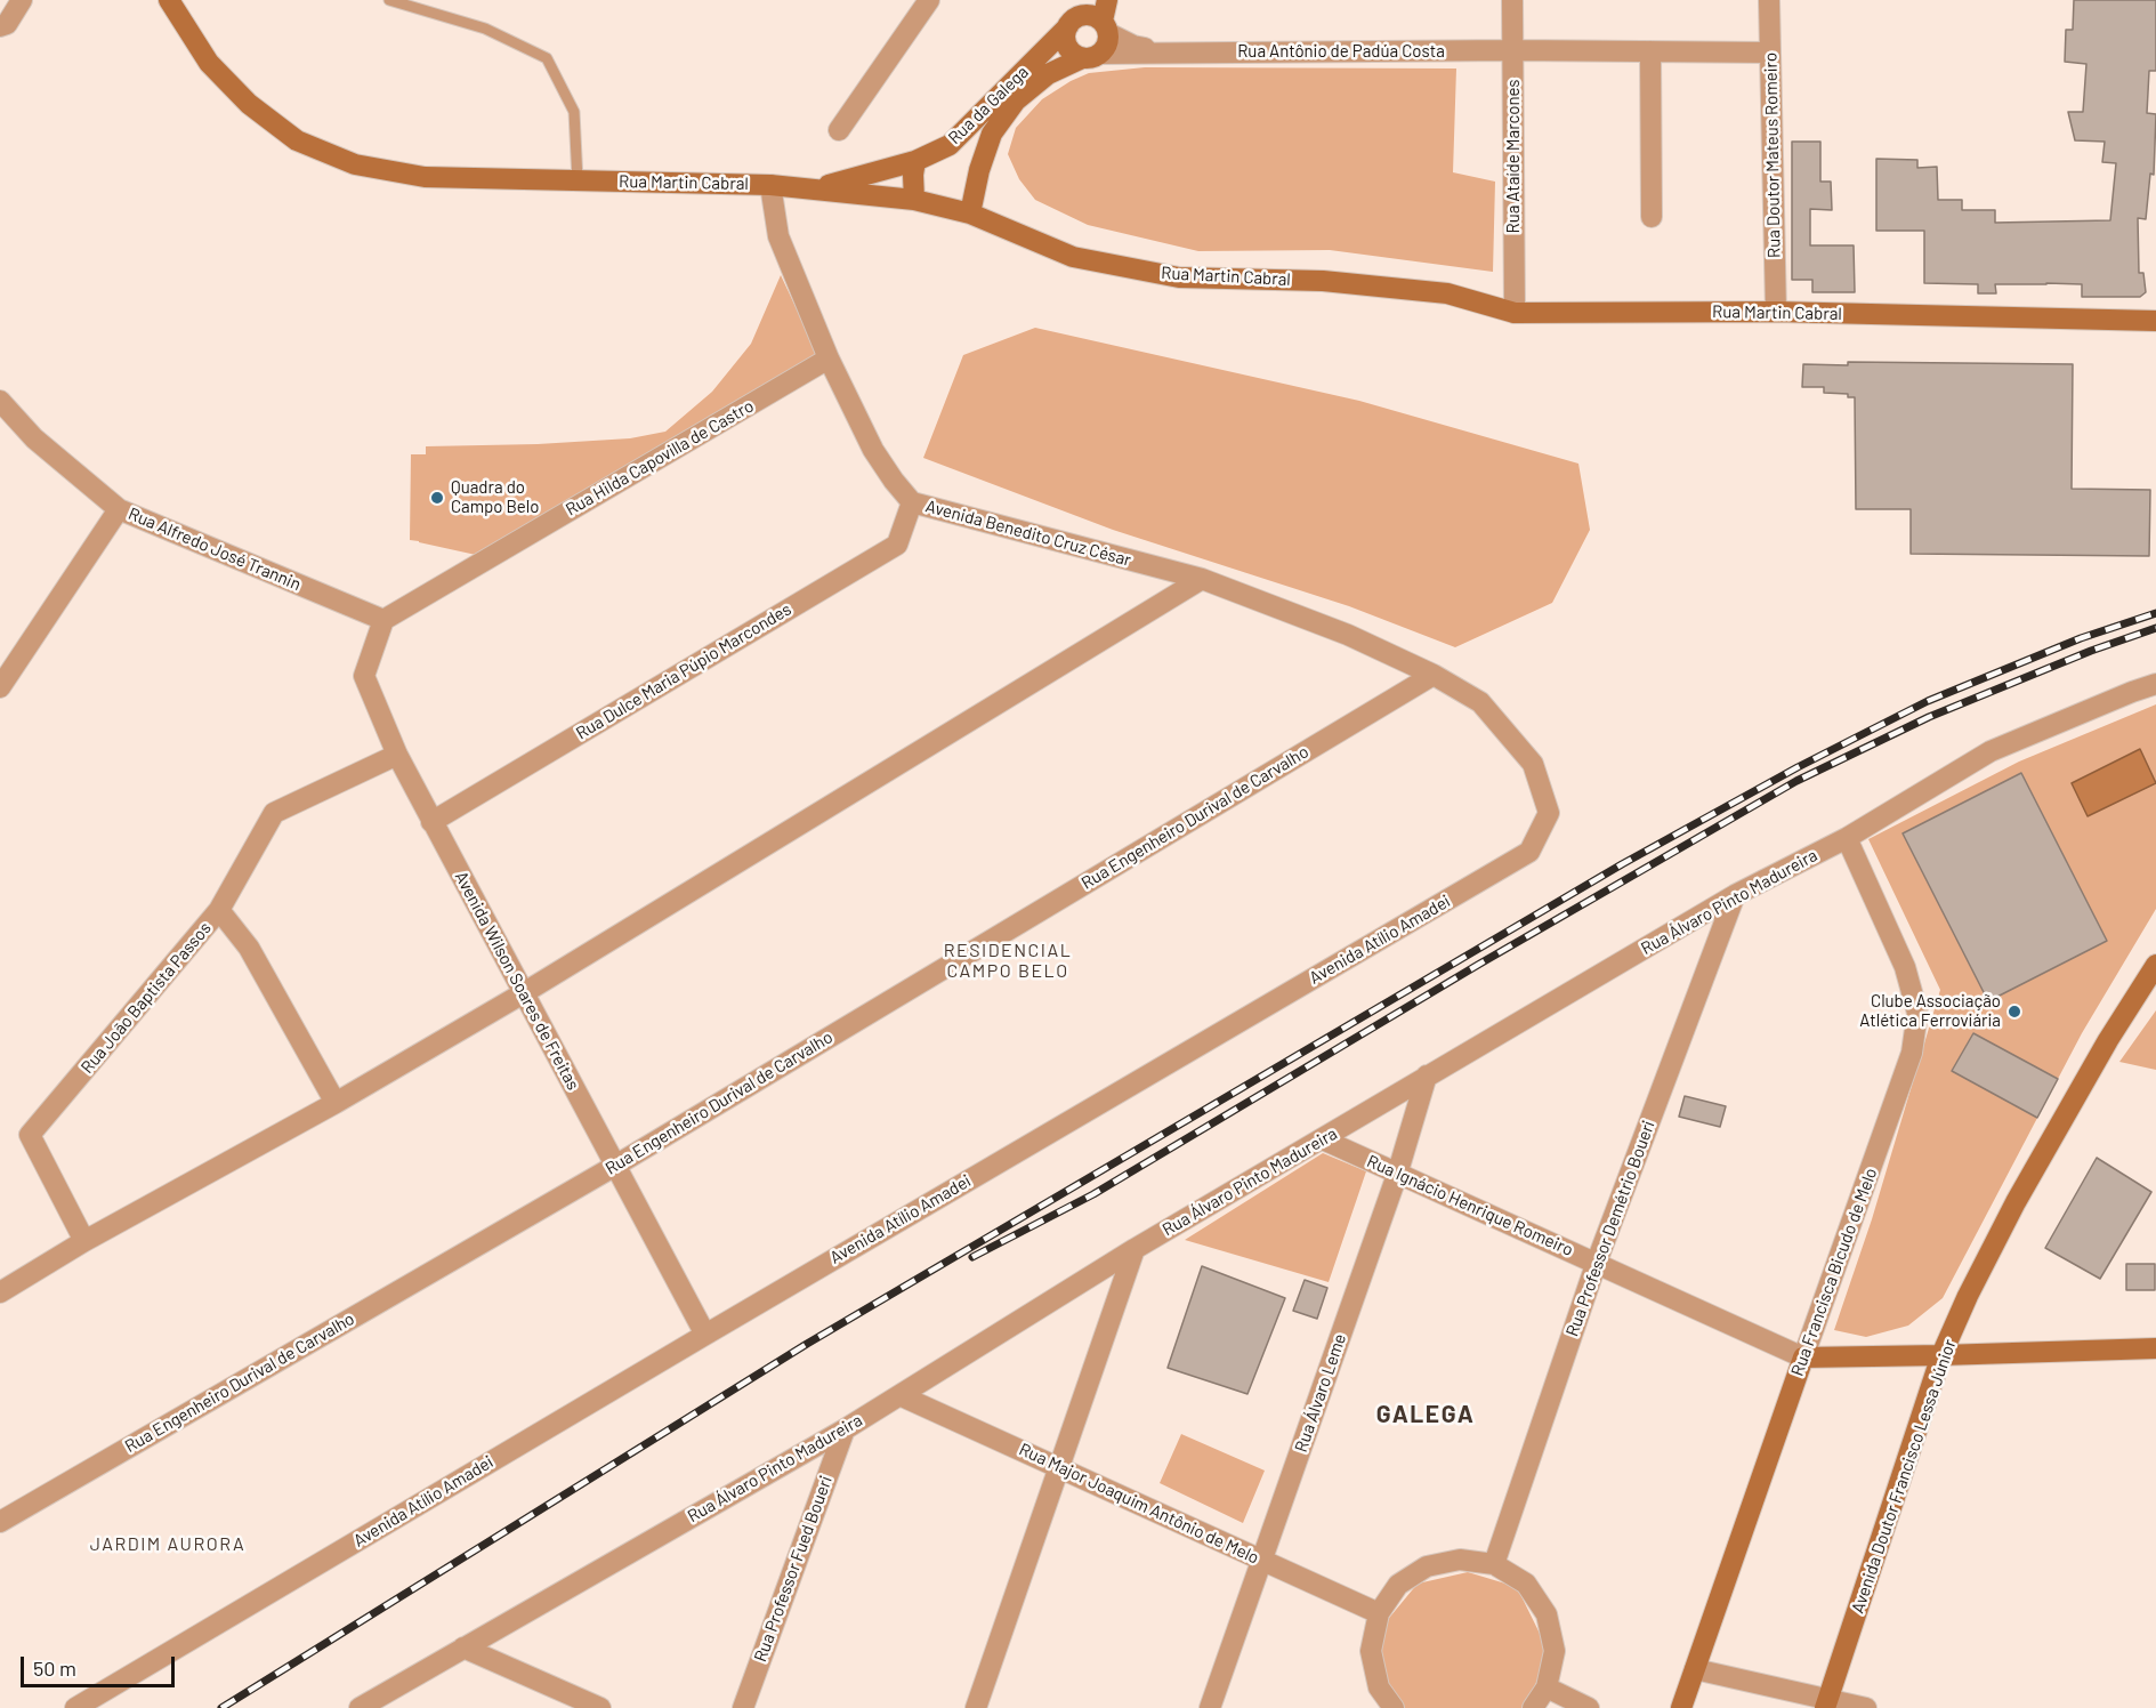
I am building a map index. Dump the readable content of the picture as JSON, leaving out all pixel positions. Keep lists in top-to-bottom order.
{
  "streets": {
    "main road": [
      "Rua da Galega",
      "Rua Martin Cabral",
      "Rua Francisca Bicudo de Melo",
      "Avenida Doutor Francisco Lessa Júnior"
    ],
    "street": [
      "Rua Antônio de Padúa Costa",
      "Rua Doutor Mateus Romeiro",
      "Rua Ataíde Marcones",
      "Rua Hilda Capovilla de Castro",
      "Avenida Benedito Cruz César",
      "Rua Alfredo José Trannin",
      "Rua Dulce Maria Púpio Marcondes",
      "Rua Engenheiro Durival de Carvalho",
      "Rua Álvaro Pinto Madureira",
      "Avenida Atílio Amadei",
      "Avenida Wilson Soares de Freitas",
      "Rua João Baptista Passos",
      "Rua Ignácio Henrique Romeiro",
      "Rua Professor Demétrio Boueri",
      "Rua Álvaro Leme",
      "Rua Major Joaquim Antônio de Melo",
      "Rua Professor Fued Boueri"
    ]
  },
  "crossings": [
    ["Rua Antônio de Padúa Costa", "Rua da Galega"],
    ["Rua Antônio de Padúa Costa", "Rua Doutor Mateus Romeiro"],
    ["Rua Antônio de Padúa Costa", "Rua Ataíde Marcones"],
    ["Rua da Galega", "Rua Martin Cabral"],
    ["Rua Doutor Mateus Romeiro", "Rua Martin Cabral"],
    ["Rua Ataíde Marcones", "Rua Martin Cabral"],
    ["Rua Martin Cabral", "Avenida Benedito Cruz César"],
    ["Rua Hilda Capovilla de Castro", "Avenida Benedito Cruz César"],
    ["Rua Hilda Capovilla de Castro", "Rua Alfredo José Trannin"],
    ["Rua Hilda Capovilla de Castro", "Avenida Wilson Soares de Freitas"],
    ["Avenida Benedito Cruz César", "Rua Dulce Maria Púpio Marcondes"],
    ["Avenida Benedito Cruz César", "Rua Engenheiro Durival de Carvalho"],
    ["Avenida Benedito Cruz César", "Avenida Atílio Amadei"],
    ["Rua Alfredo José Trannin", "Avenida Wilson Soares de Freitas"],
    ["Rua Dulce Maria Púpio Marcondes", "Avenida Wilson Soares de Freitas"],
    ["Rua Engenheiro Durival de Carvalho", "Avenida Atílio Amadei"],
    ["Rua Engenheiro Durival de Carvalho", "Avenida Wilson Soares de Freitas"],
    ["Rua Álvaro Pinto Madureira", "Rua Ignácio Henrique Romeiro"],
    ["Rua Álvaro Pinto Madureira", "Rua Professor Demétrio Boueri"],
    ["Rua Álvaro Pinto Madureira", "Rua Francisca Bicudo de Melo"],
    ["Rua Álvaro Pinto Madureira", "Rua Álvaro Leme"],
    ["Rua Álvaro Pinto Madureira", "Rua Major Joaquim Antônio de Melo"],
    ["Rua Álvaro Pinto Madureira", "Rua Professor Fued Boueri"],
    ["Avenida Atílio Amadei", "Avenida Wilson Soares de Freitas"],
    ["Rua Ignácio Henrique Romeiro", "Rua Professor Demétrio Boueri"],
    ["Rua Ignácio Henrique Romeiro", "Rua Francisca Bicudo de Melo"],
    ["Rua Ignácio Henrique Romeiro", "Rua Álvaro Leme"],
    ["Rua Álvaro Leme", "Rua Major Joaquim Antônio de Melo"]
  ],
  "districts": ["RESIDENCIAL CAMPO BELO", "GALEGA", "JARDIM AURORA"],
  "places": ["Quadra do Campo Belo", "Clube Associação Atlética Ferroviária"],
  "scale_bar": "50 m"
}
